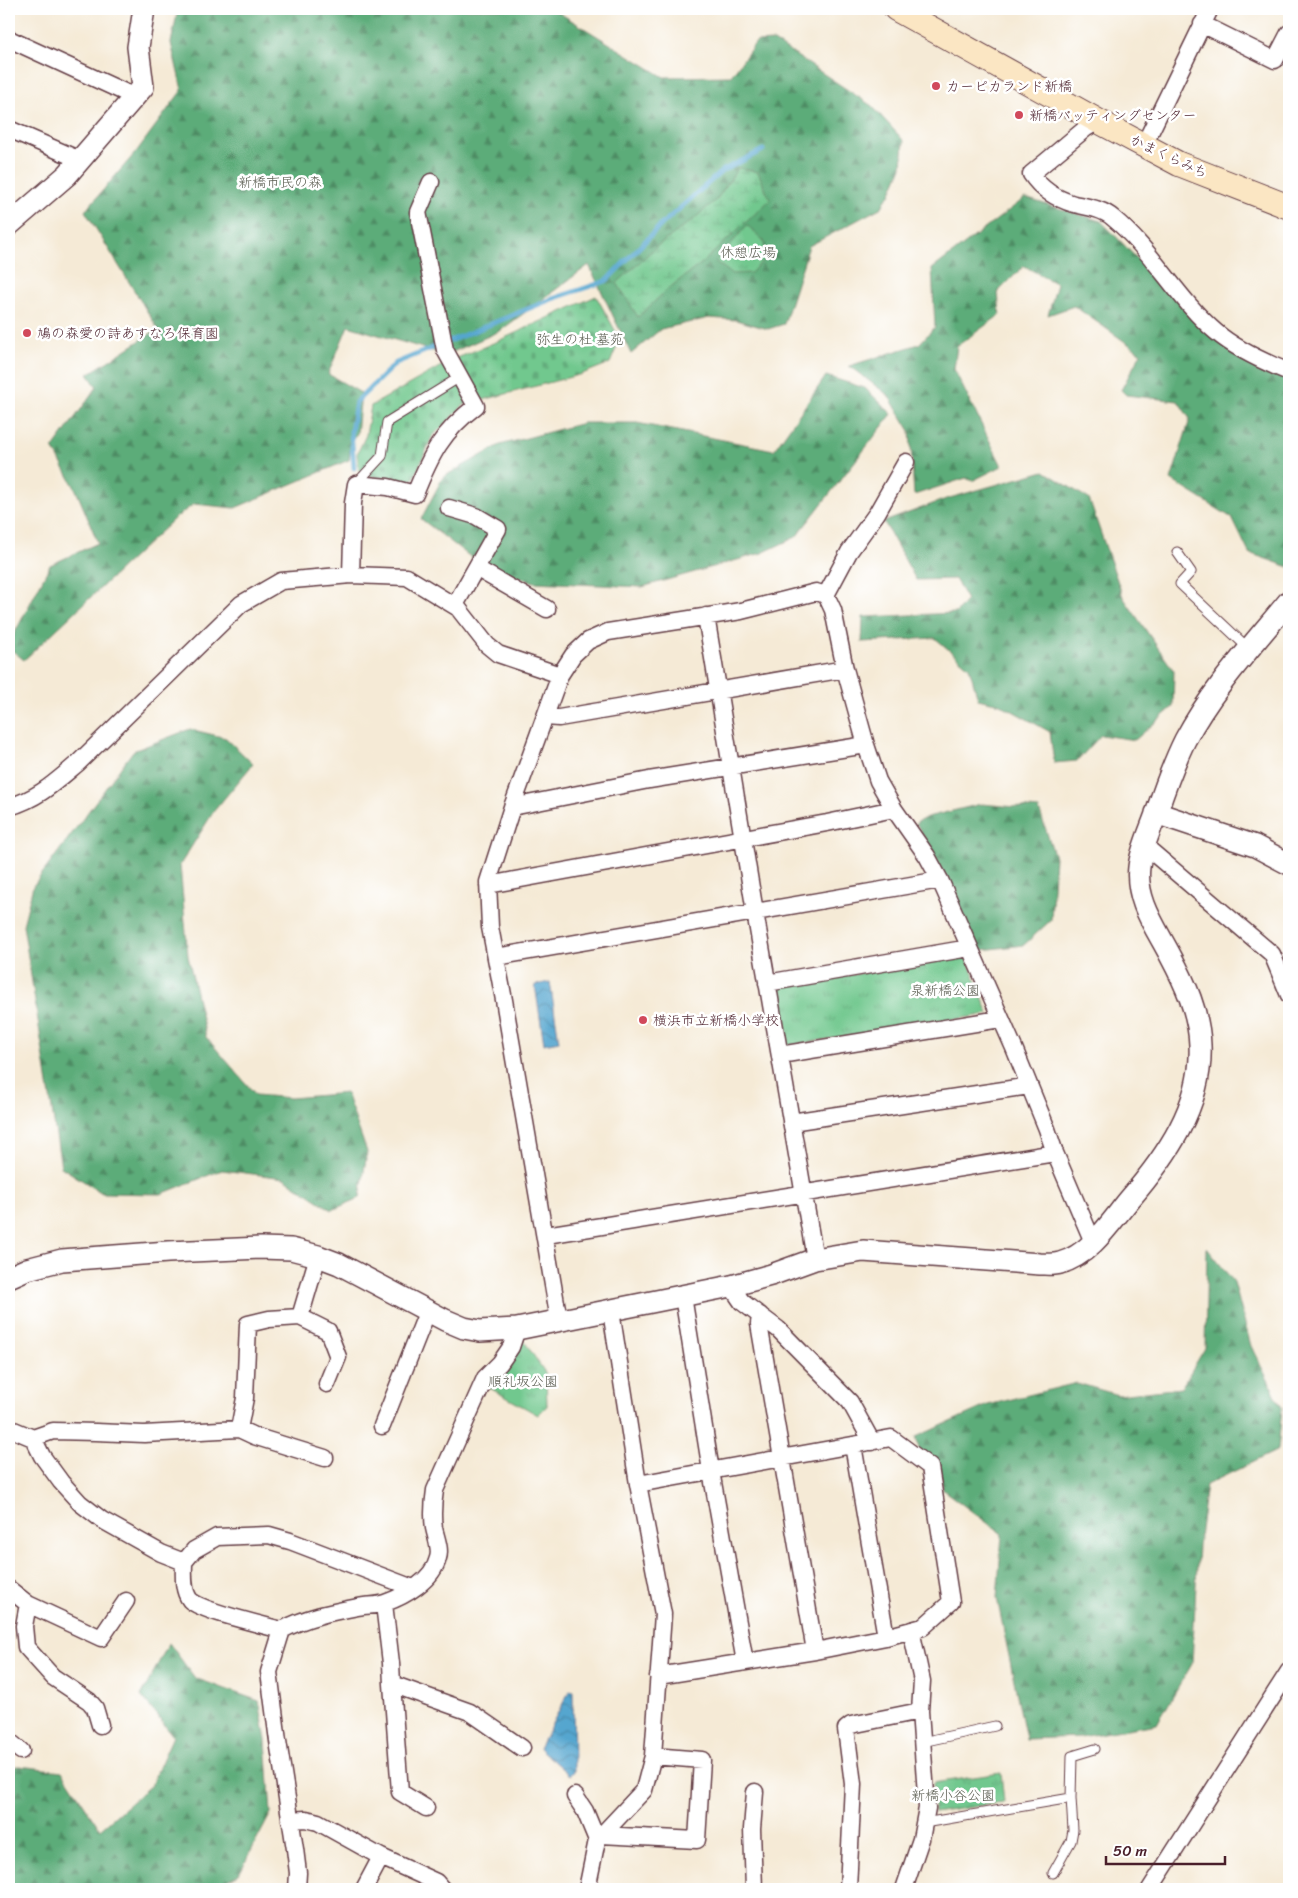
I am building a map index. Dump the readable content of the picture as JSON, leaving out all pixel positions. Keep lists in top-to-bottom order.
{
  "streets": {
    "main road": ["かまくらみち"]
  },
  "parks": [
    "新橋市民の森",
    "休憩広場",
    "弥生の杜 墓苑",
    "泉新橋公園",
    "順礼坂公園",
    "新橋小谷公園"
  ],
  "places": [
    "カーピカランド新橋",
    "新橋バッティングセンター",
    "鳩の森愛の詩あすなろ保育園",
    "横浜市立新橋小学校"
  ],
  "scale_bar": "50 m"
}
